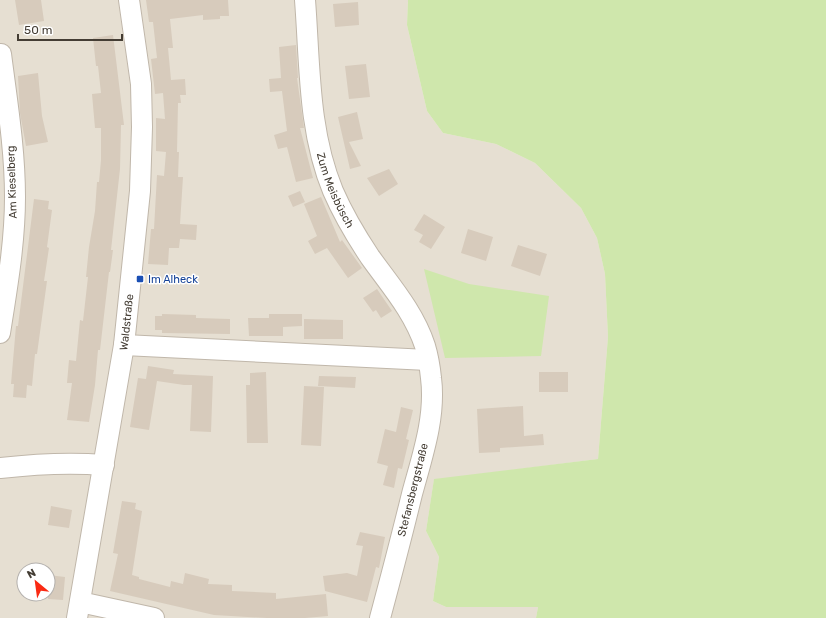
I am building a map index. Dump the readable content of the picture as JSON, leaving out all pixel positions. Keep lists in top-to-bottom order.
{
  "streets": {
    "street": [
      "Am Kieselberg",
      "Zum Meisbüsch",
      "Waldstraße",
      "Stefansbergstraße"
    ]
  },
  "crossings": [
    ["Zum Meisbüsch", "Stefansbergstraße"]
  ],
  "places": {
    "transit": ["Im Alheck"]
  },
  "scale_bar": "50 m",
  "north": "top left"
}
